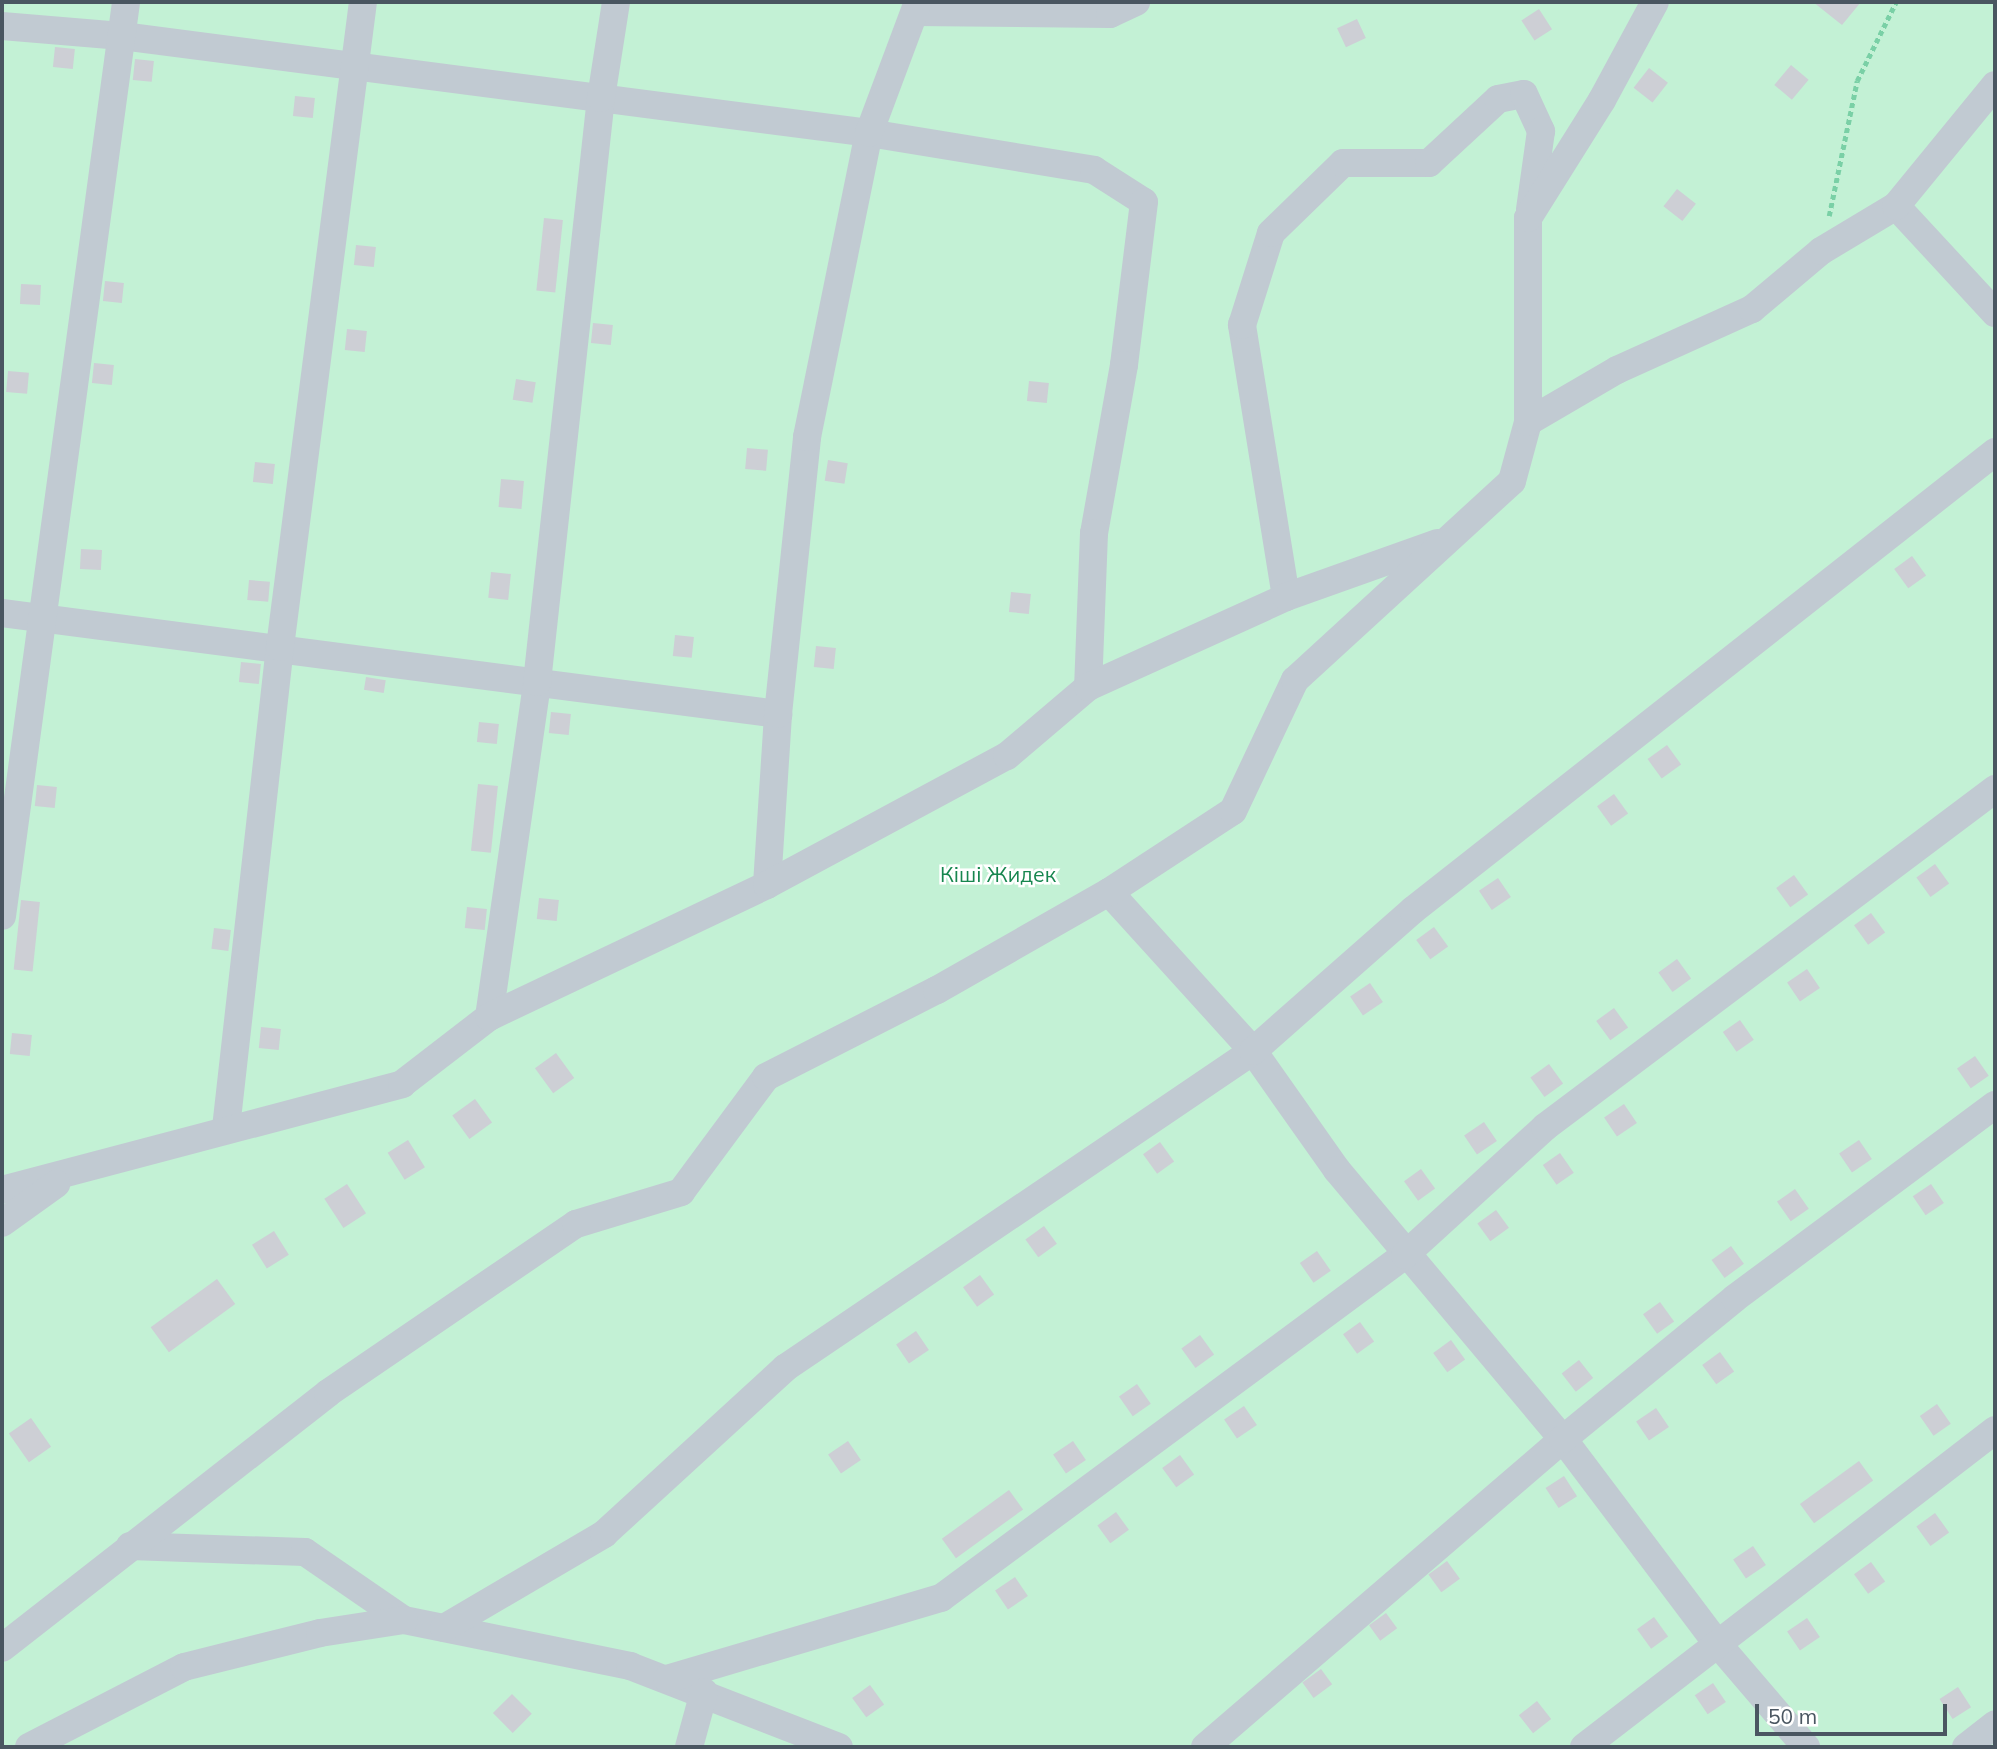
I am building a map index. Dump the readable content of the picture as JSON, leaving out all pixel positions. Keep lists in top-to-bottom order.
{
  "parks": ["Кіші Жидек"],
  "scale_bar": "50 m"
}
